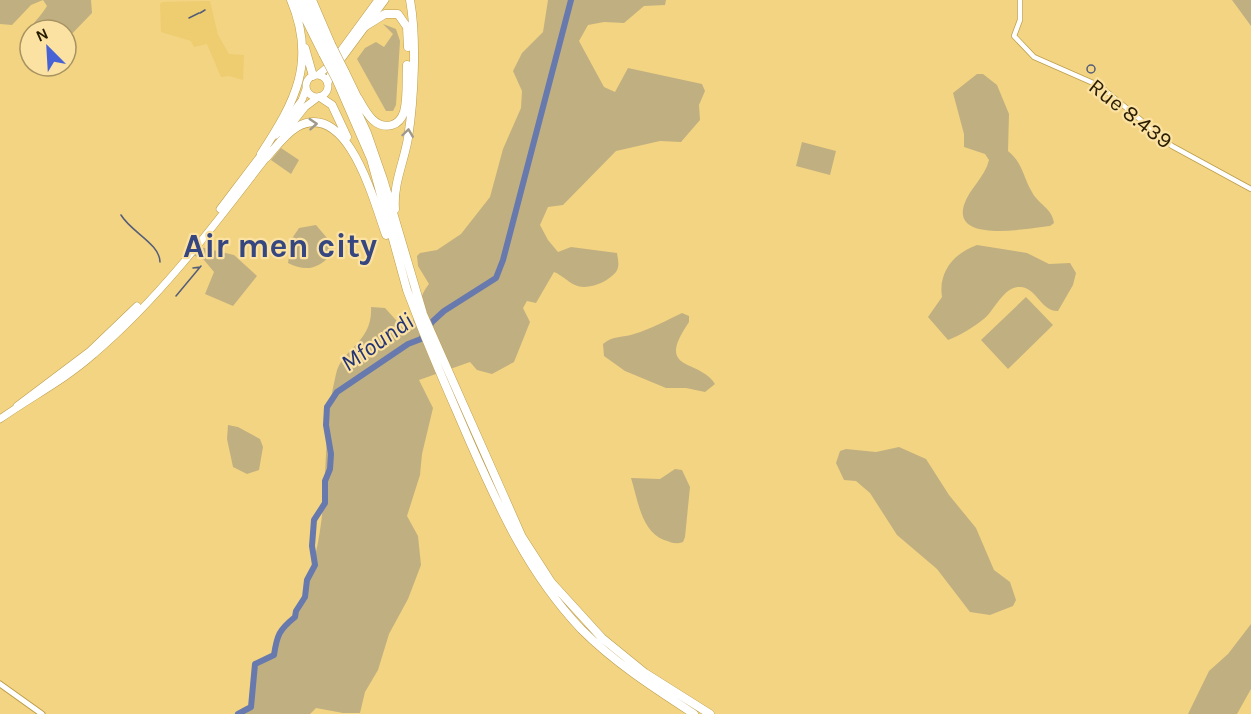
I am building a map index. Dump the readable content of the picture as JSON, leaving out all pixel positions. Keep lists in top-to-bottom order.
{
  "streets": {
    "street": ["Rue 8.439"]
  },
  "districts": ["Air men city"],
  "water": ["Mfoundi"],
  "north": "top left"
}
